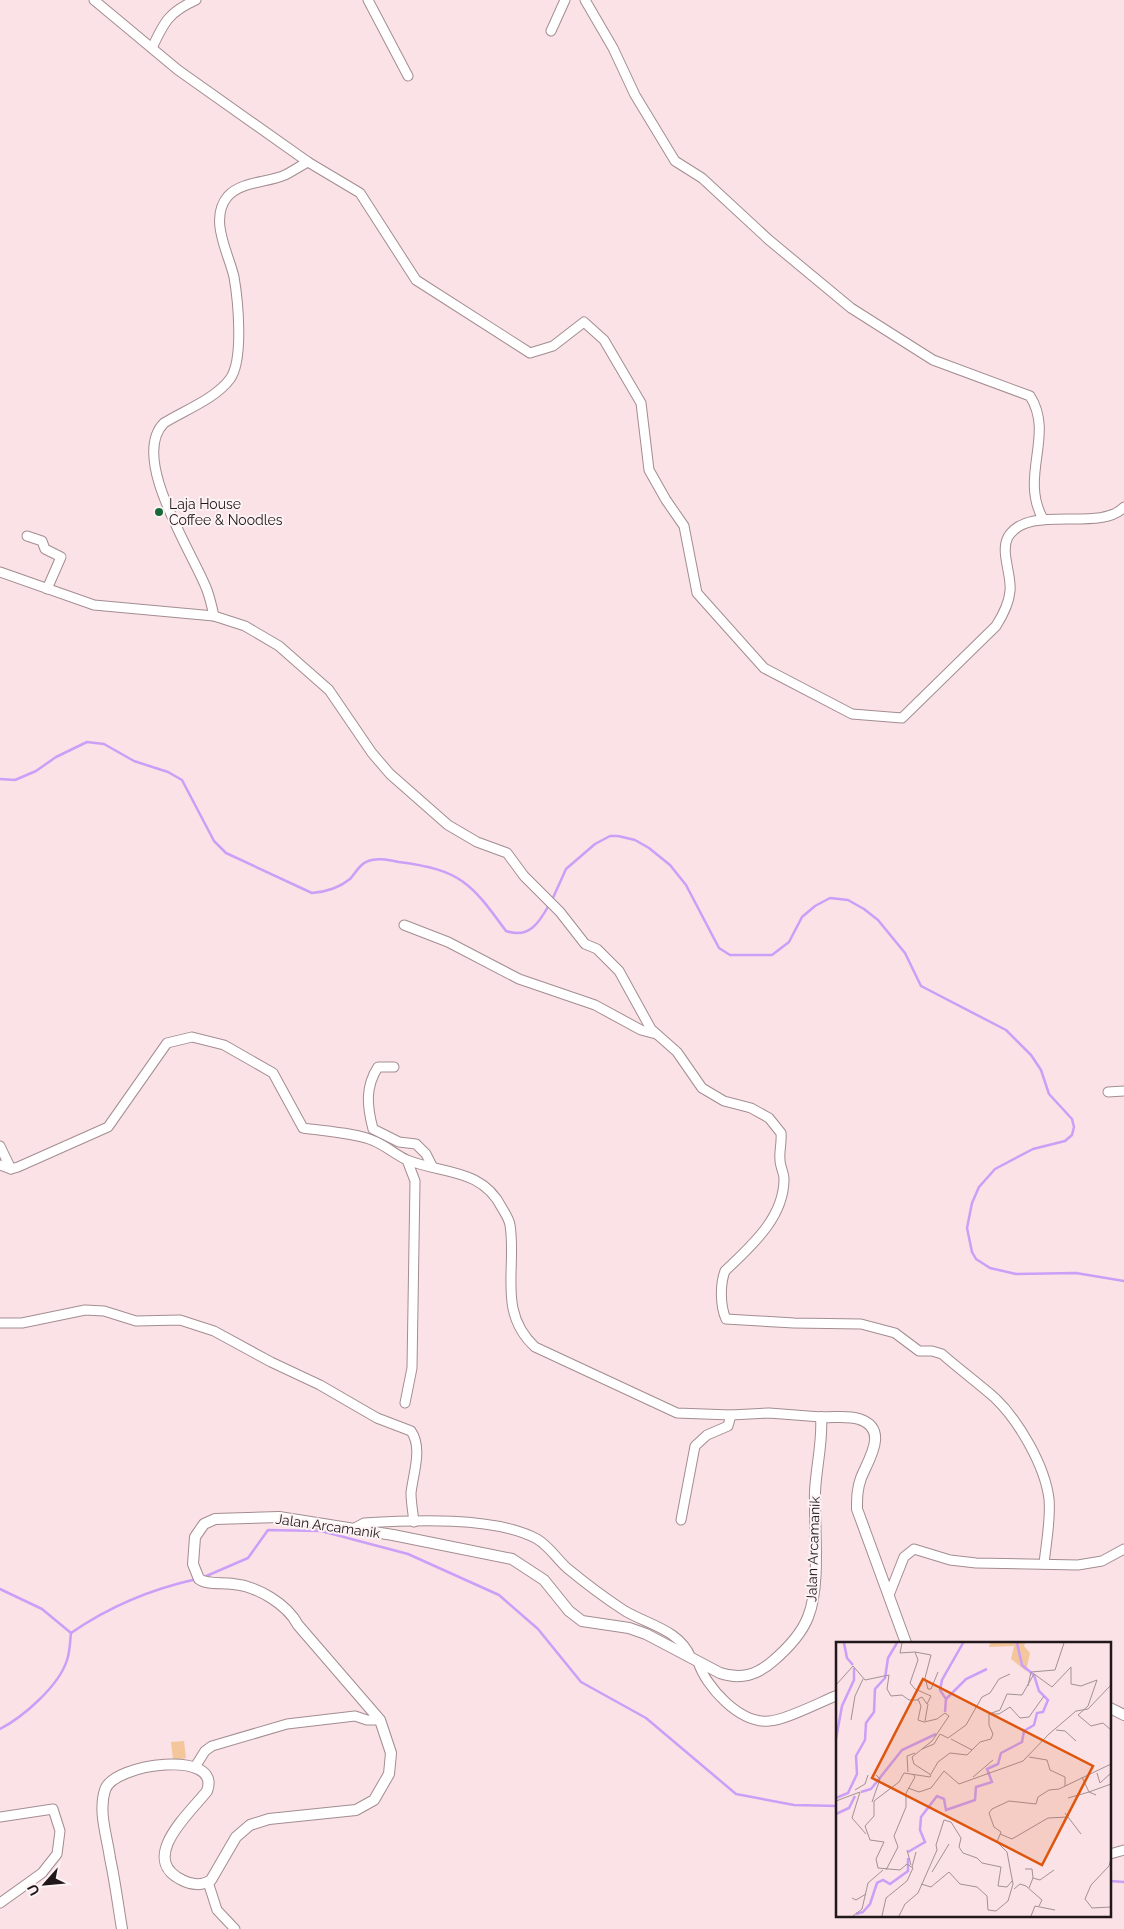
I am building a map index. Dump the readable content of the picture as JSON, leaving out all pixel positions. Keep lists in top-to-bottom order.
{
  "streets": {
    "street": ["Jalan Arcamanik"]
  },
  "places": ["Laja House Coffee & Noodles"],
  "north": "bottom left"
}
